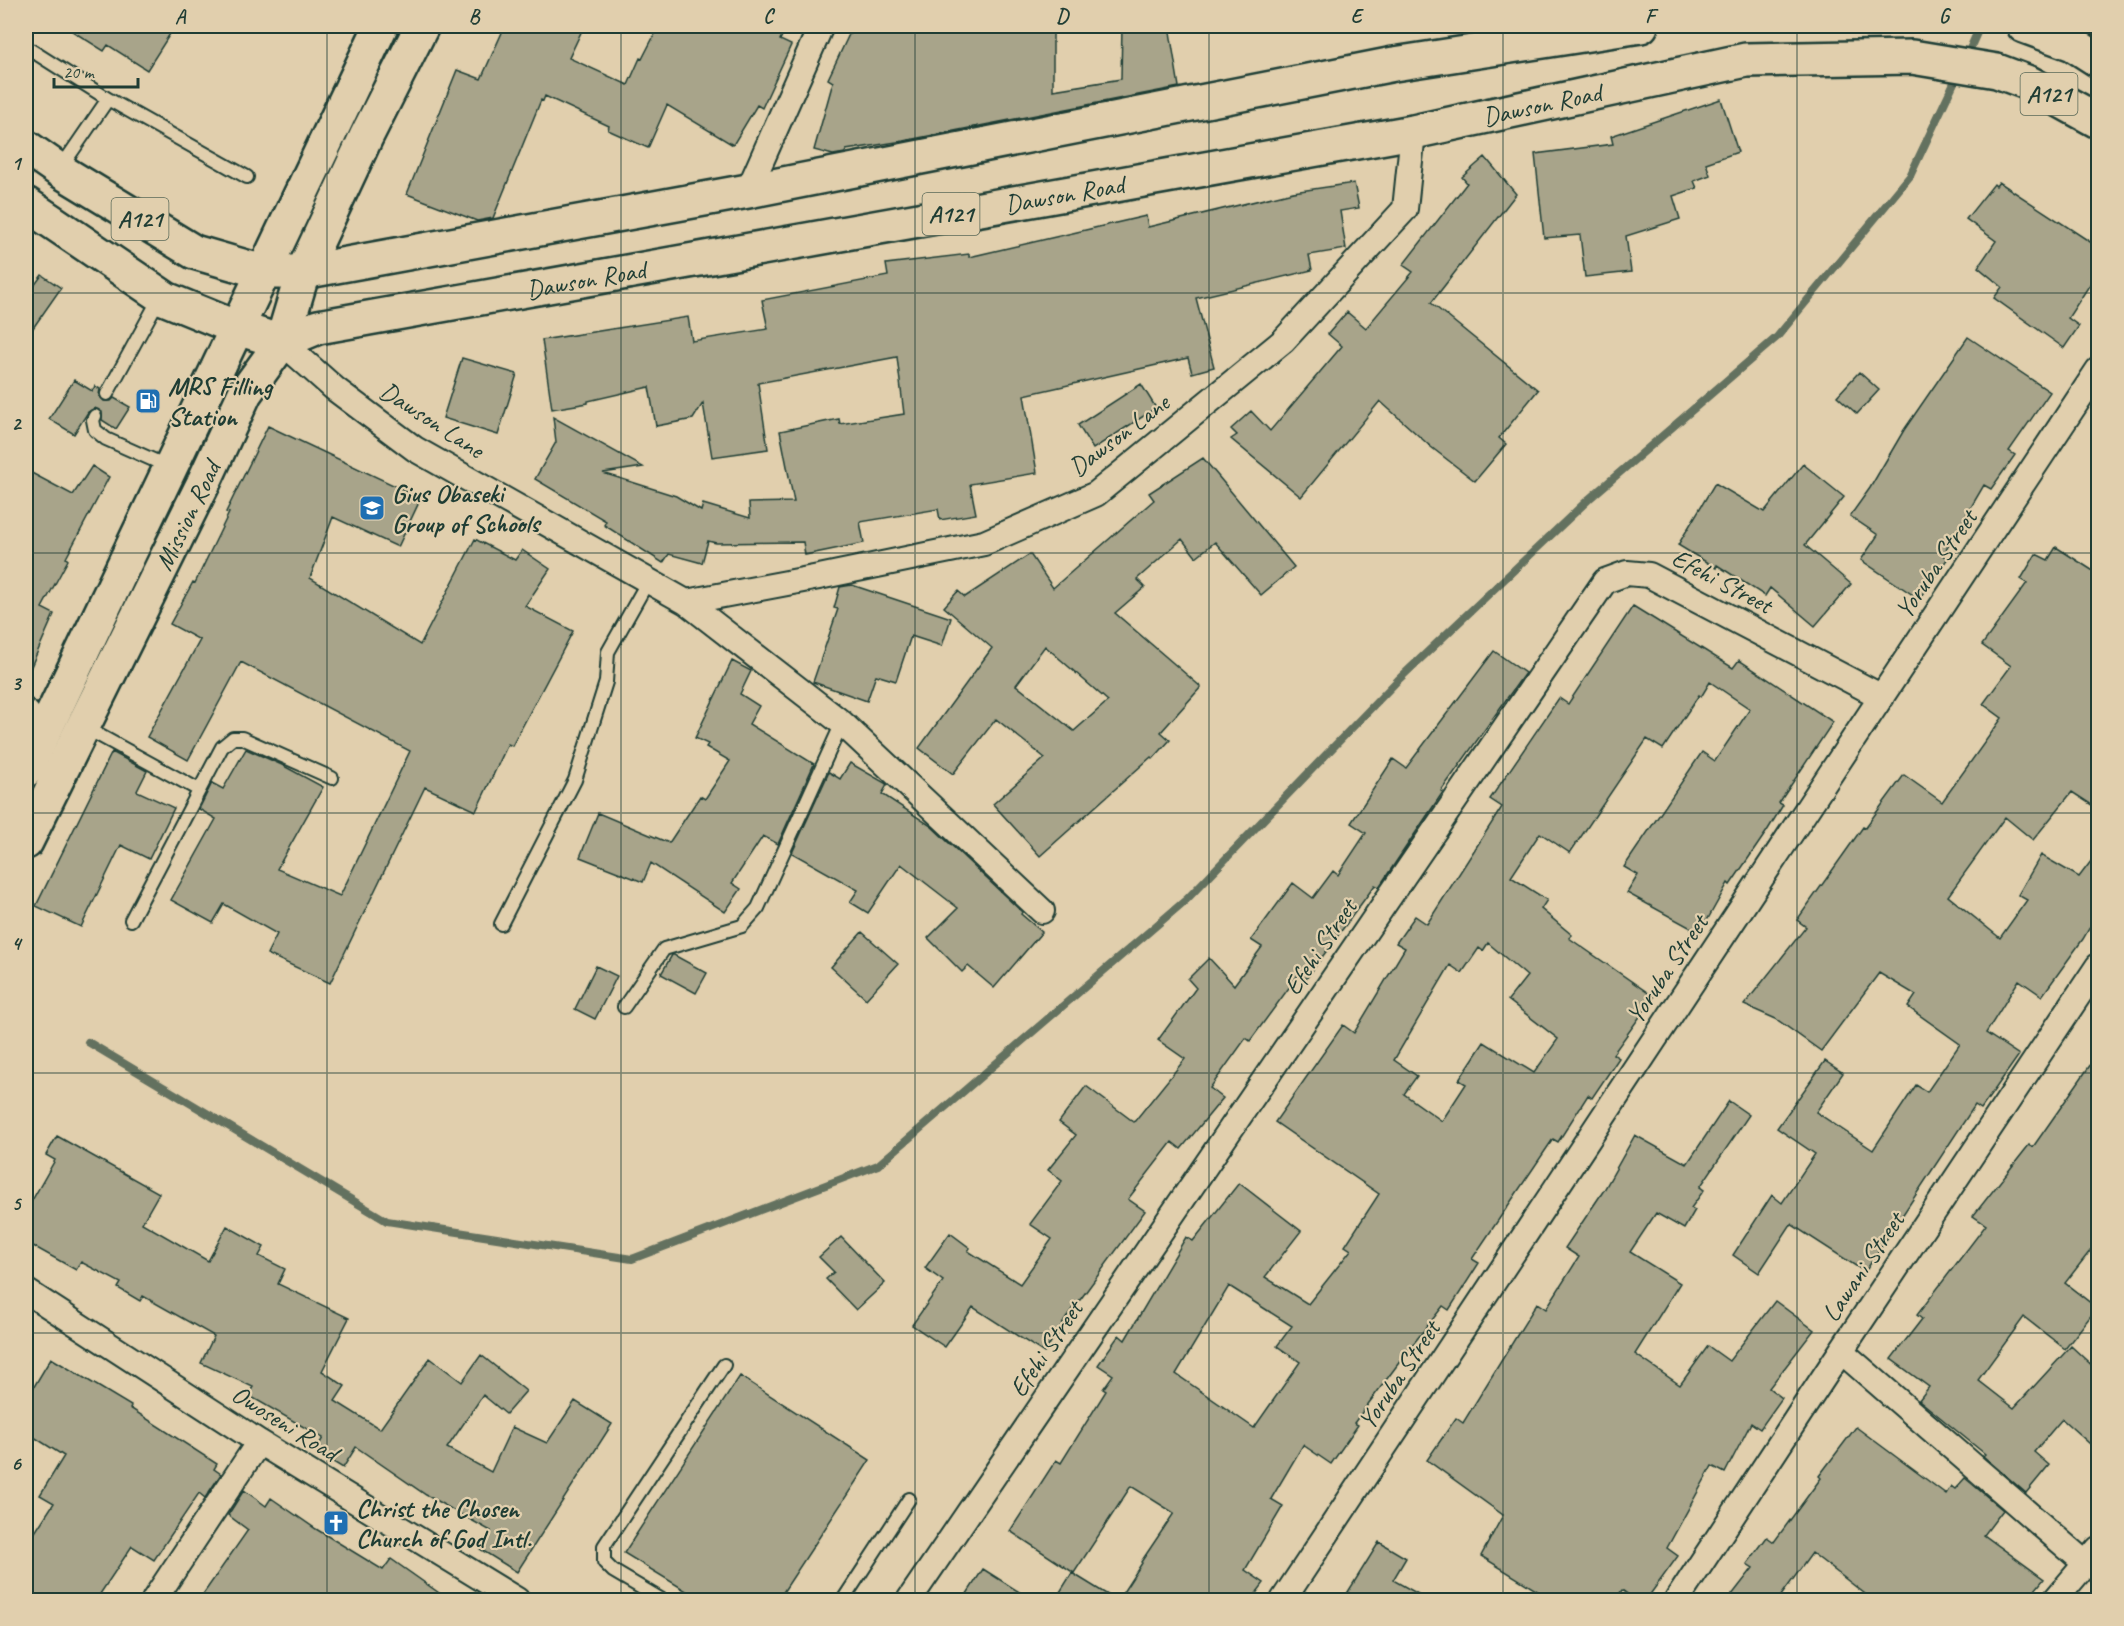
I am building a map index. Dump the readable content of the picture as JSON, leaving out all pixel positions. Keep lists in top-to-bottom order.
{
  "streets": {
    "main road": ["A121", "Dawson Road", "Mission Road"],
    "street": [
      "Dawson Lane",
      "Yoruba Street",
      "Efehi Street",
      "Lawani Street",
      "Owoseni Road"
    ]
  },
  "crossings": [
    ["A121", "Dawson Road"],
    ["A121", "Dawson Lane"],
    ["A121", "Mission Road"],
    ["Dawson Road", "Dawson Lane"],
    ["Dawson Road", "Mission Road"],
    ["Dawson Lane", "Mission Road"],
    ["Yoruba Street", "Efehi Street"]
  ],
  "places": {
    "fuel station": ["MRS Filling Station"],
    "school or university": ["Gius Obaseki Group of Schools"],
    "church": ["Christ the Chosen Church of God Intl."]
  },
  "scale_bar": "20 m",
  "grid": {
    "columns": [
      "A",
      "B",
      "C",
      "D",
      "E",
      "F",
      "G"
    ],
    "rows": [
      "1",
      "2",
      "3",
      "4",
      "5",
      "6"
    ]
  }
}
